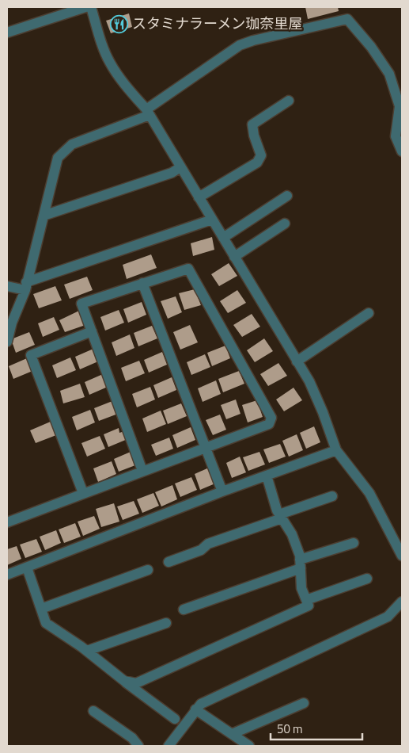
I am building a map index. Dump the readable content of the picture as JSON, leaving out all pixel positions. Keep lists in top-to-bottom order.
{
  "places": {
    "restaurant": ["スタミナラーメン珈奈里屋"]
  },
  "scale_bar": "50 m"
}
